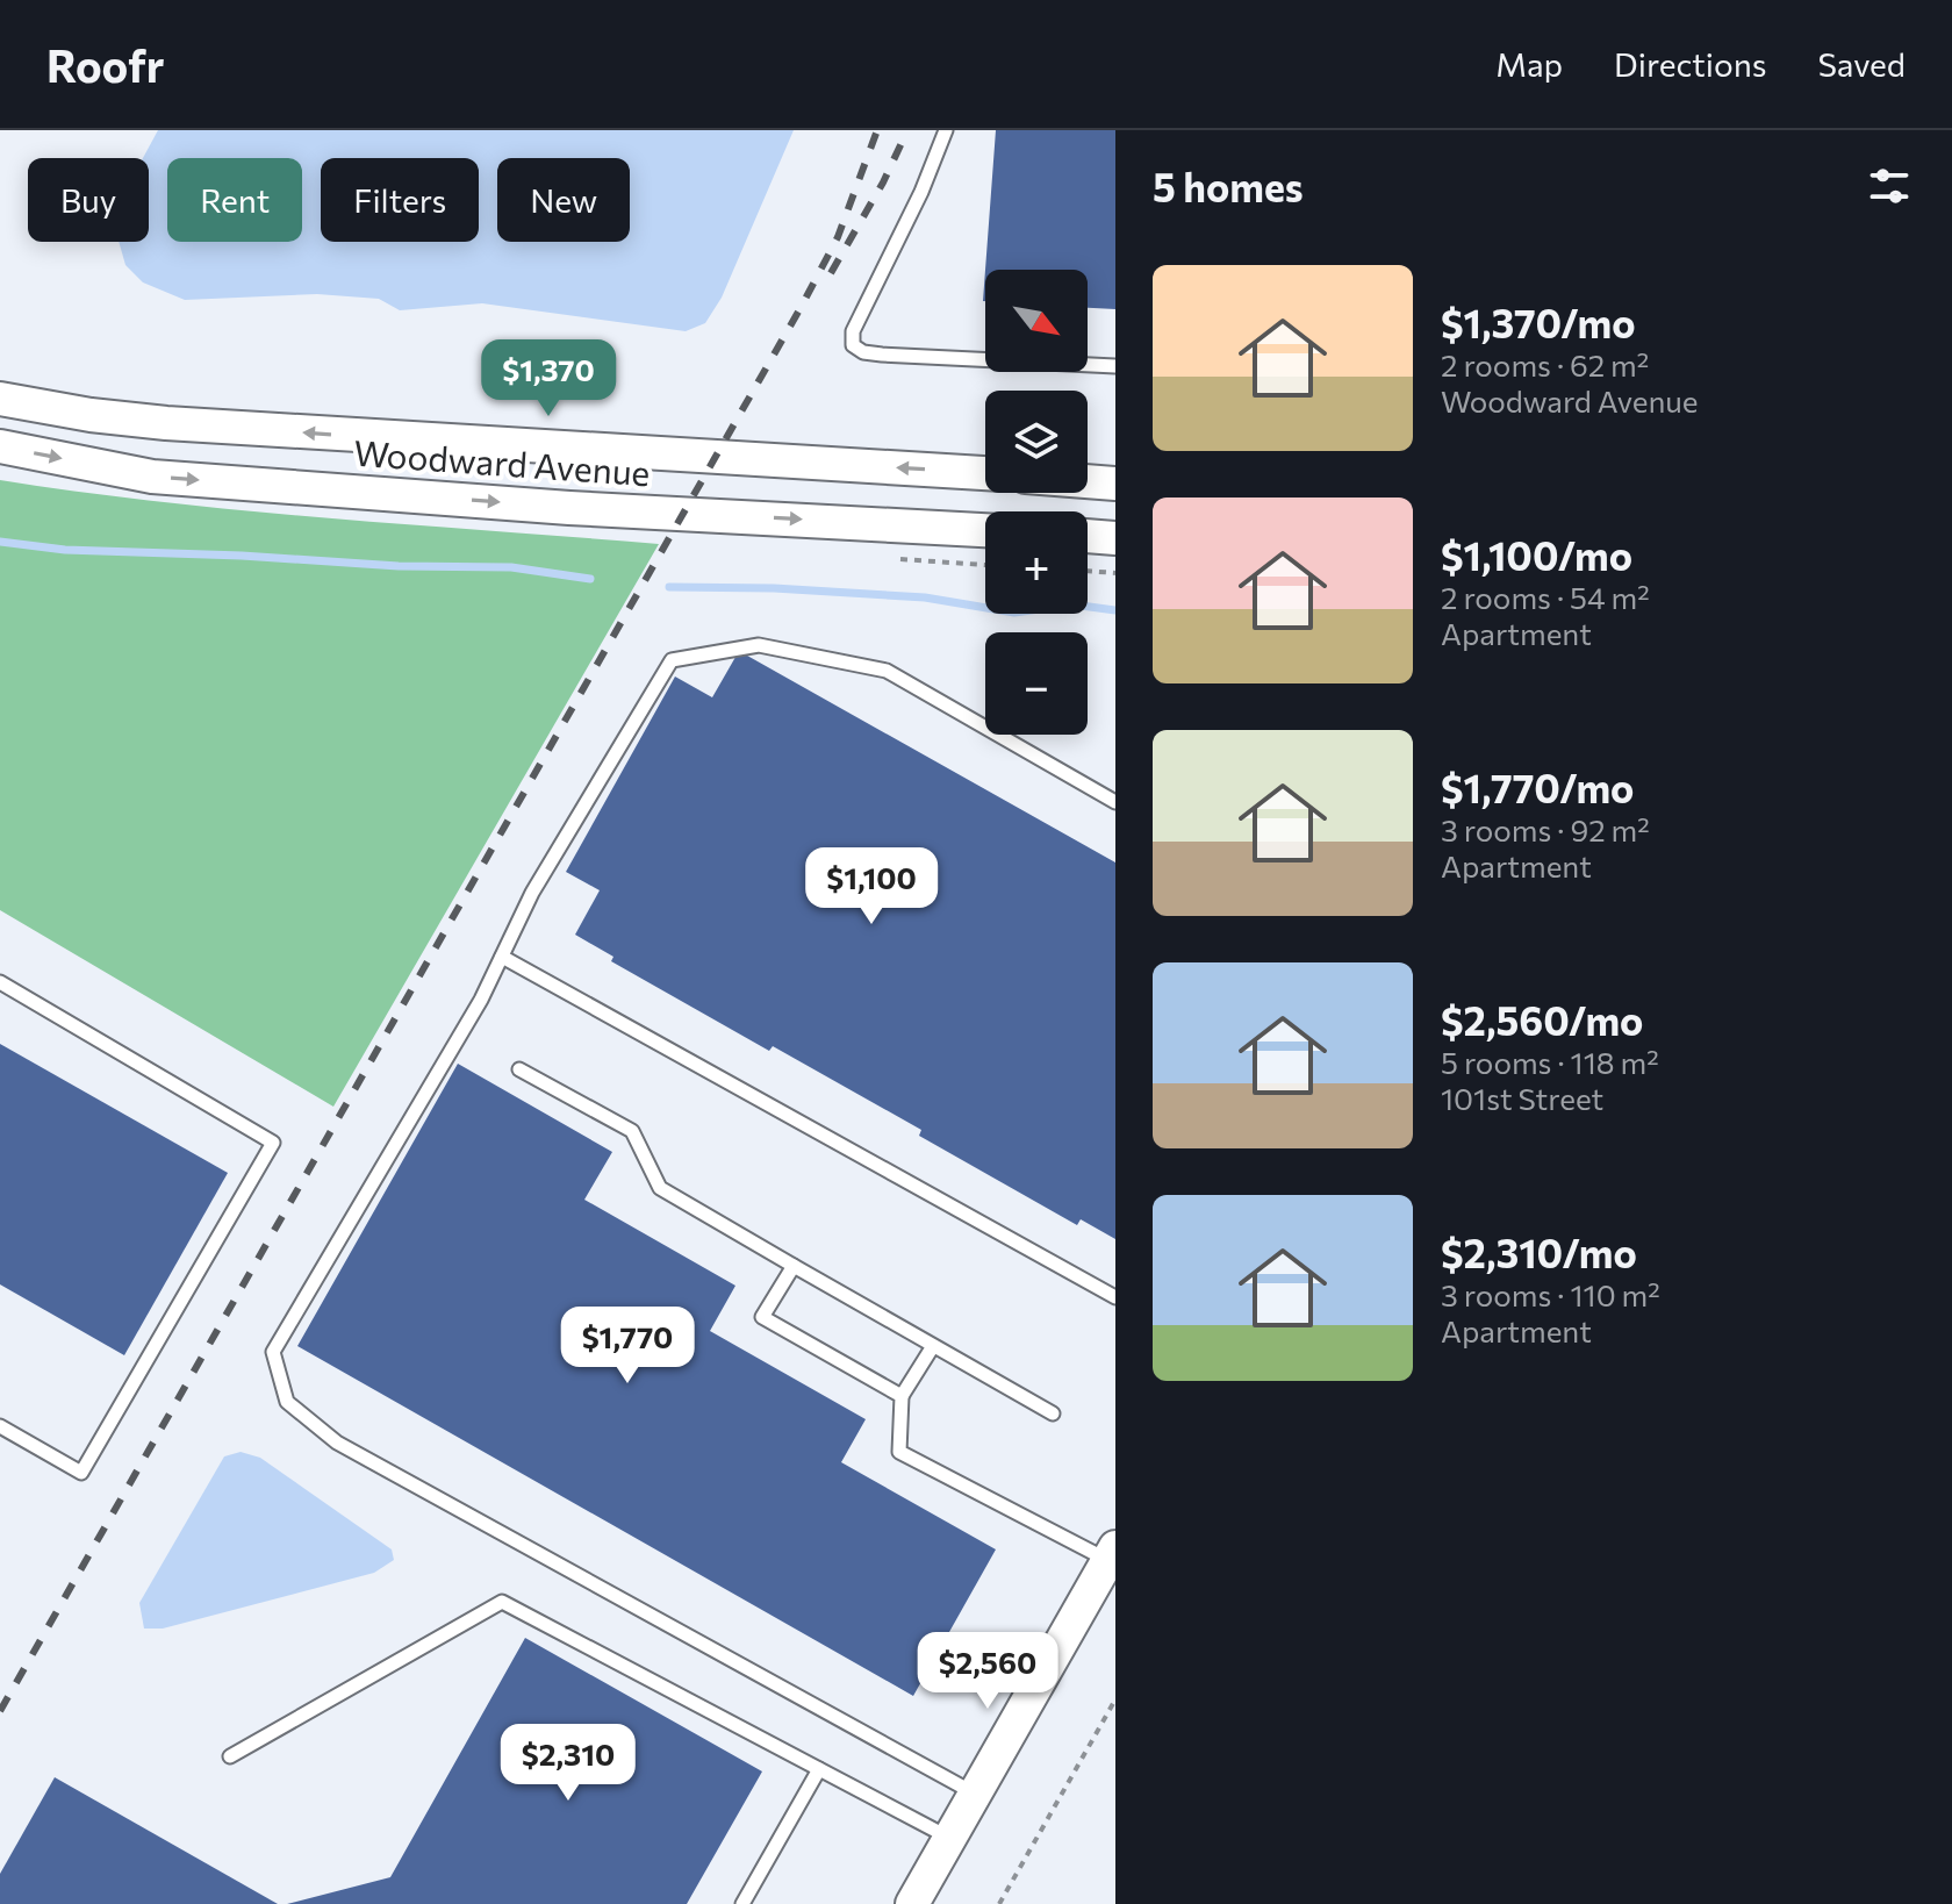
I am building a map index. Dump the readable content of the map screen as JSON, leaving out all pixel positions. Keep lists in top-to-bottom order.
{
  "streets": {
    "street": ["Woodward Avenue"]
  },
  "north": "bottom right",
  "page": {
    "header": "Roofr",
    "nav": ["Map", "Directions", "Saved"],
    "heading": "5 homes",
    "chip": [
      "Buy",
      "Rent",
      "Filters",
      "New"
    ],
    "list": [
      {
        "name": "$1,370/mo",
        "note": "2 rooms · 62 m² · Woodward Avenue"
      },
      {
        "name": "$1,100/mo",
        "note": "2 rooms · 54 m² · Apartment"
      },
      {
        "name": "$1,770/mo",
        "note": "3 rooms · 92 m² · Apartment"
      },
      {
        "name": "$2,560/mo",
        "note": "5 rooms · 118 m² · 101st Street"
      },
      {
        "name": "$2,310/mo",
        "note": "3 rooms · 110 m² · Apartment"
      }
    ],
    "map_buttons": ["+", "−"],
    "price": [
      "$1,370",
      "$1,100",
      "$1,770",
      "$2,560",
      "$2,310"
    ]
  }
}
